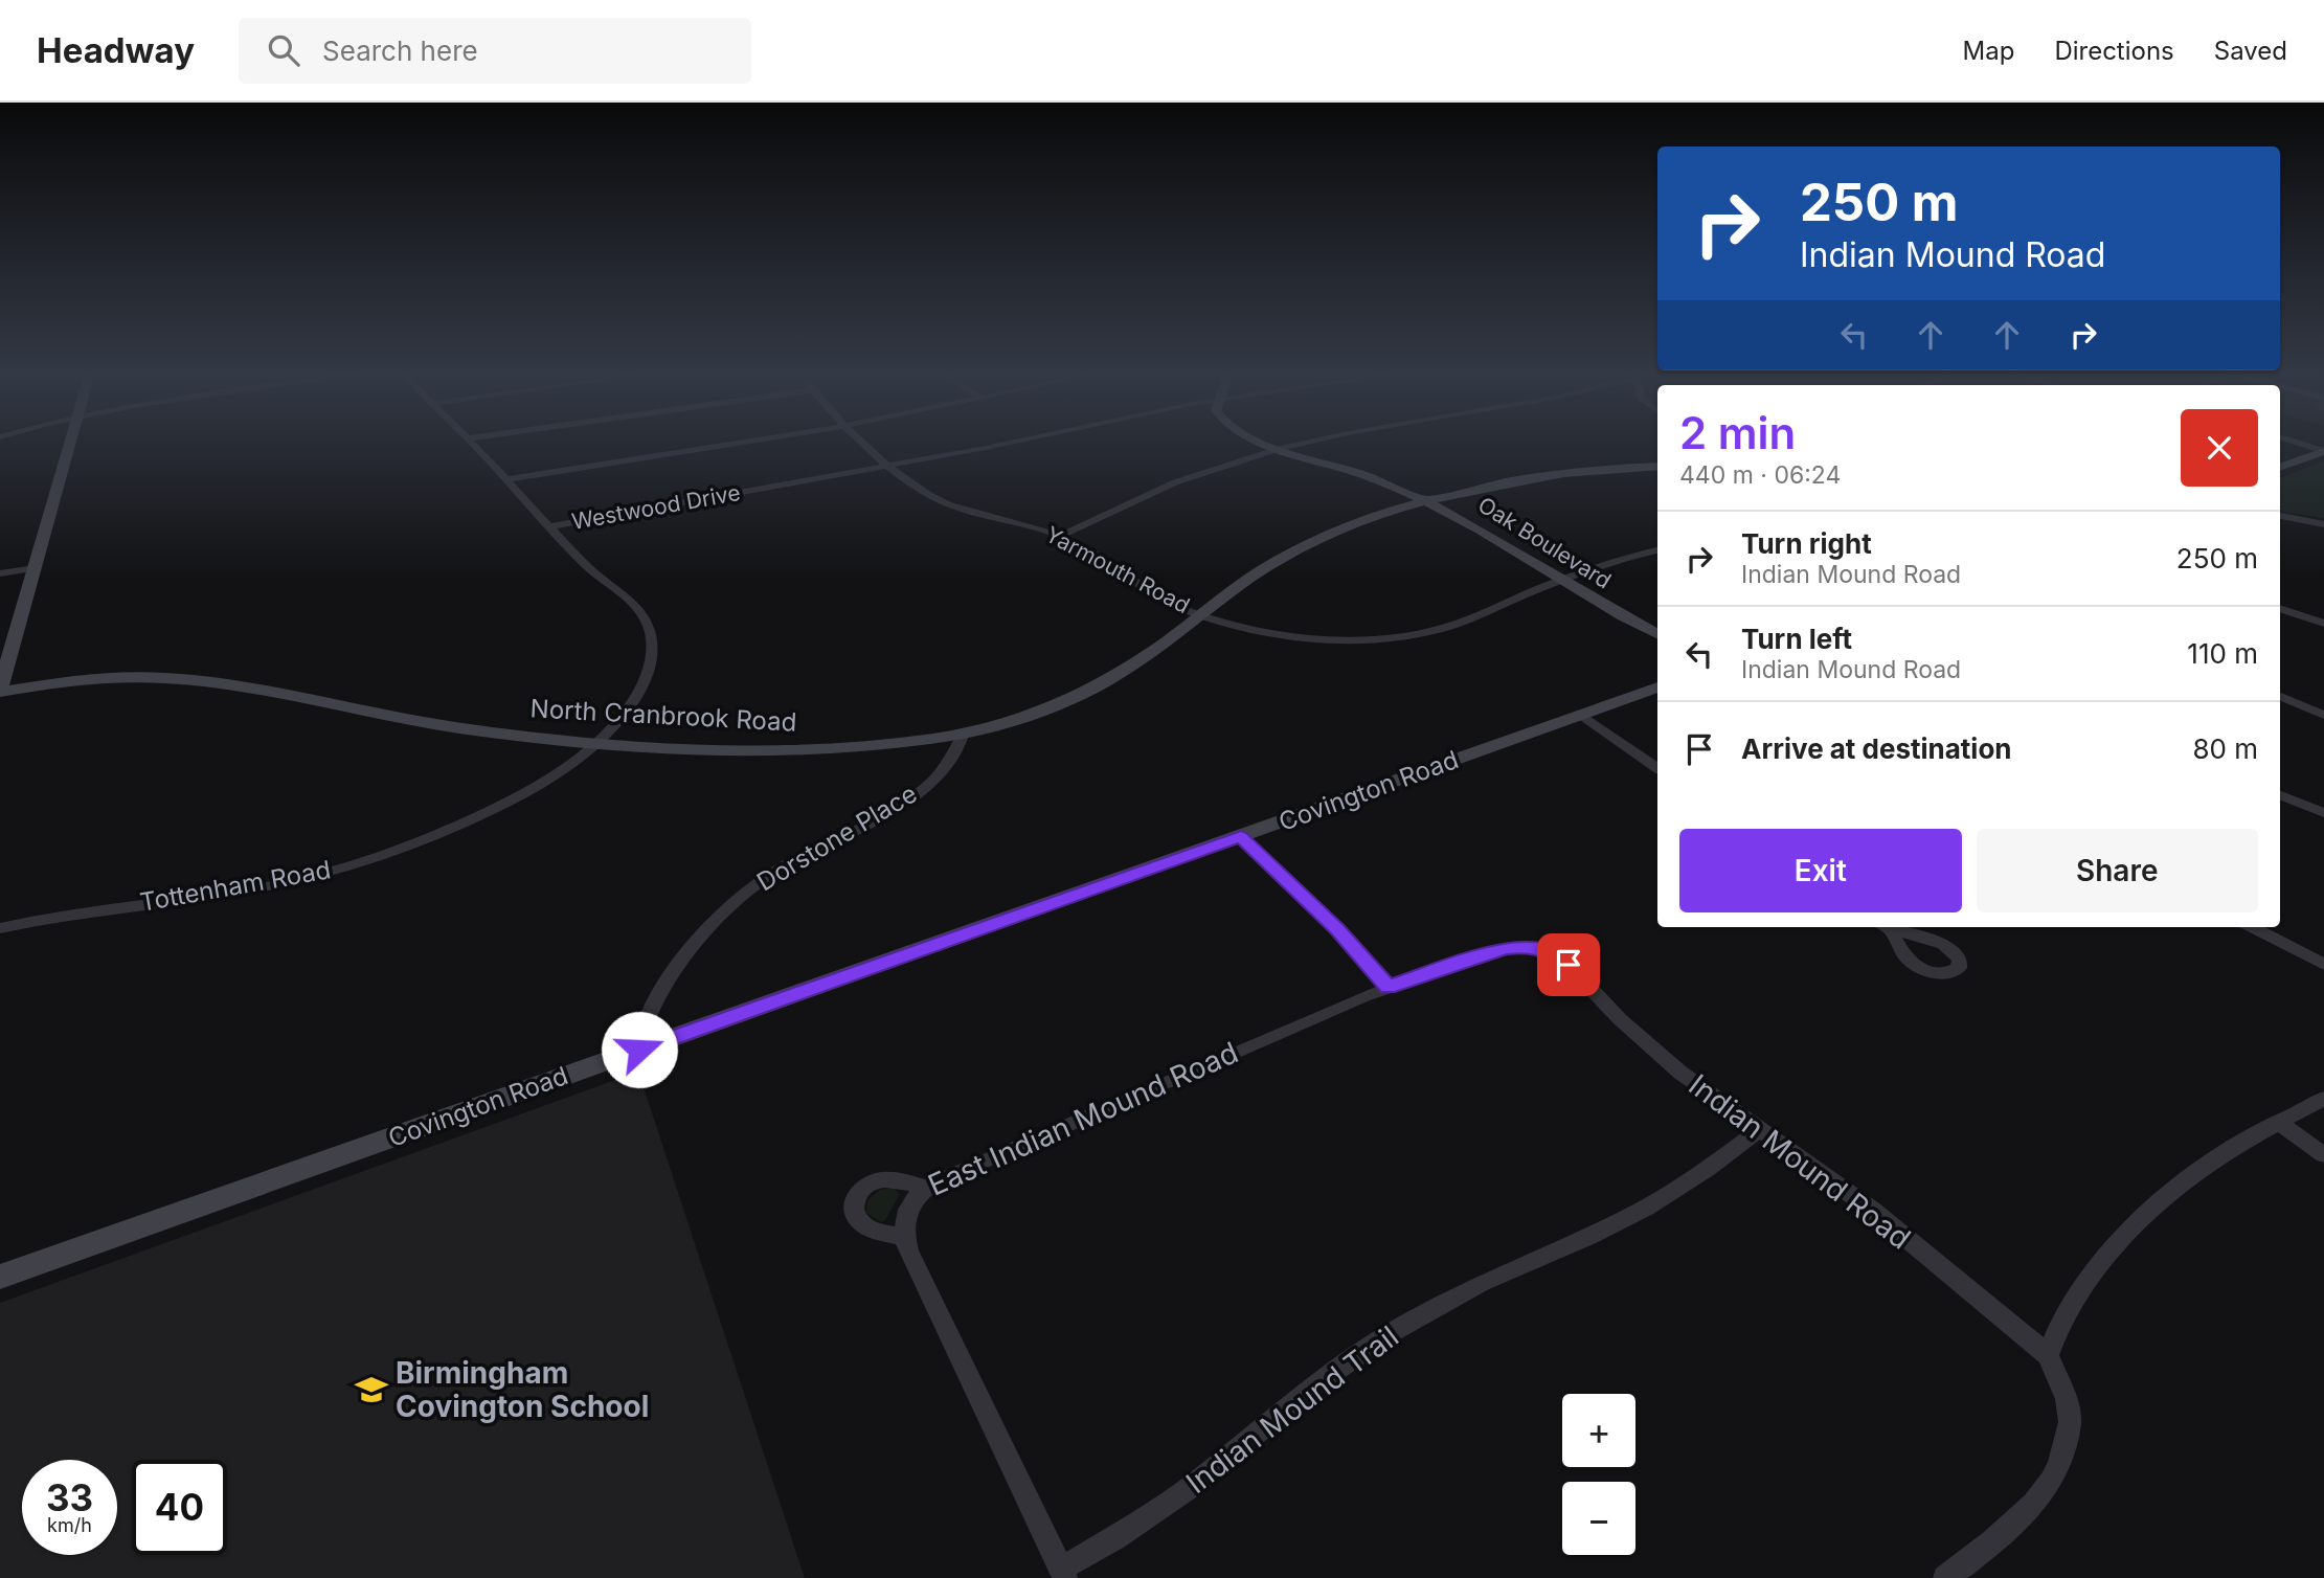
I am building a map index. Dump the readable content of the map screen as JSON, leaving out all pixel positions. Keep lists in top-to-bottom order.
{
  "streets": {
    "street": [
      "Westwood Drive",
      "Oak Boulevard",
      "Yarmouth Road",
      "North Cranbrook Road",
      "Covington Road",
      "Dorstone Place",
      "Tottenham Road",
      "East Indian Mound Road",
      "Indian Mound Road",
      "Indian Mound Trail"
    ]
  },
  "crossings": [
    ["Westwood Drive", "Yarmouth Road"],
    ["Westwood Drive", "Tottenham Road"],
    ["Oak Boulevard", "Yarmouth Road"],
    ["Oak Boulevard", "North Cranbrook Road"],
    ["Yarmouth Road", "North Cranbrook Road"],
    ["North Cranbrook Road", "Dorstone Place"],
    ["North Cranbrook Road", "Tottenham Road"],
    ["Covington Road", "Dorstone Place"],
    ["East Indian Mound Road", "Indian Mound Road"],
    ["Indian Mound Road", "Indian Mound Trail"]
  ],
  "places": {
    "school or university": ["Birmingham Covington School"]
  },
  "page": {
    "header": "Headway",
    "search": "Search here",
    "nav": ["Map", "Directions", "Saved"],
    "turn": ["250 m", "Indian Mound Road"],
    "heading": ["2 min", "440 m · 06:24"],
    "list": [
      {
        "name": "Turn right",
        "note": "Indian Mound Road",
        "value": "250 m"
      },
      {
        "name": "Turn left",
        "note": "Indian Mound Road",
        "value": "110 m"
      },
      {
        "name": "Arrive at destination",
        "value": "80 m"
      }
    ],
    "buttons": ["Exit", "Share"],
    "map_buttons": ["+", "−"],
    "speed": "33 km/h",
    "limit": "40"
  }
}
